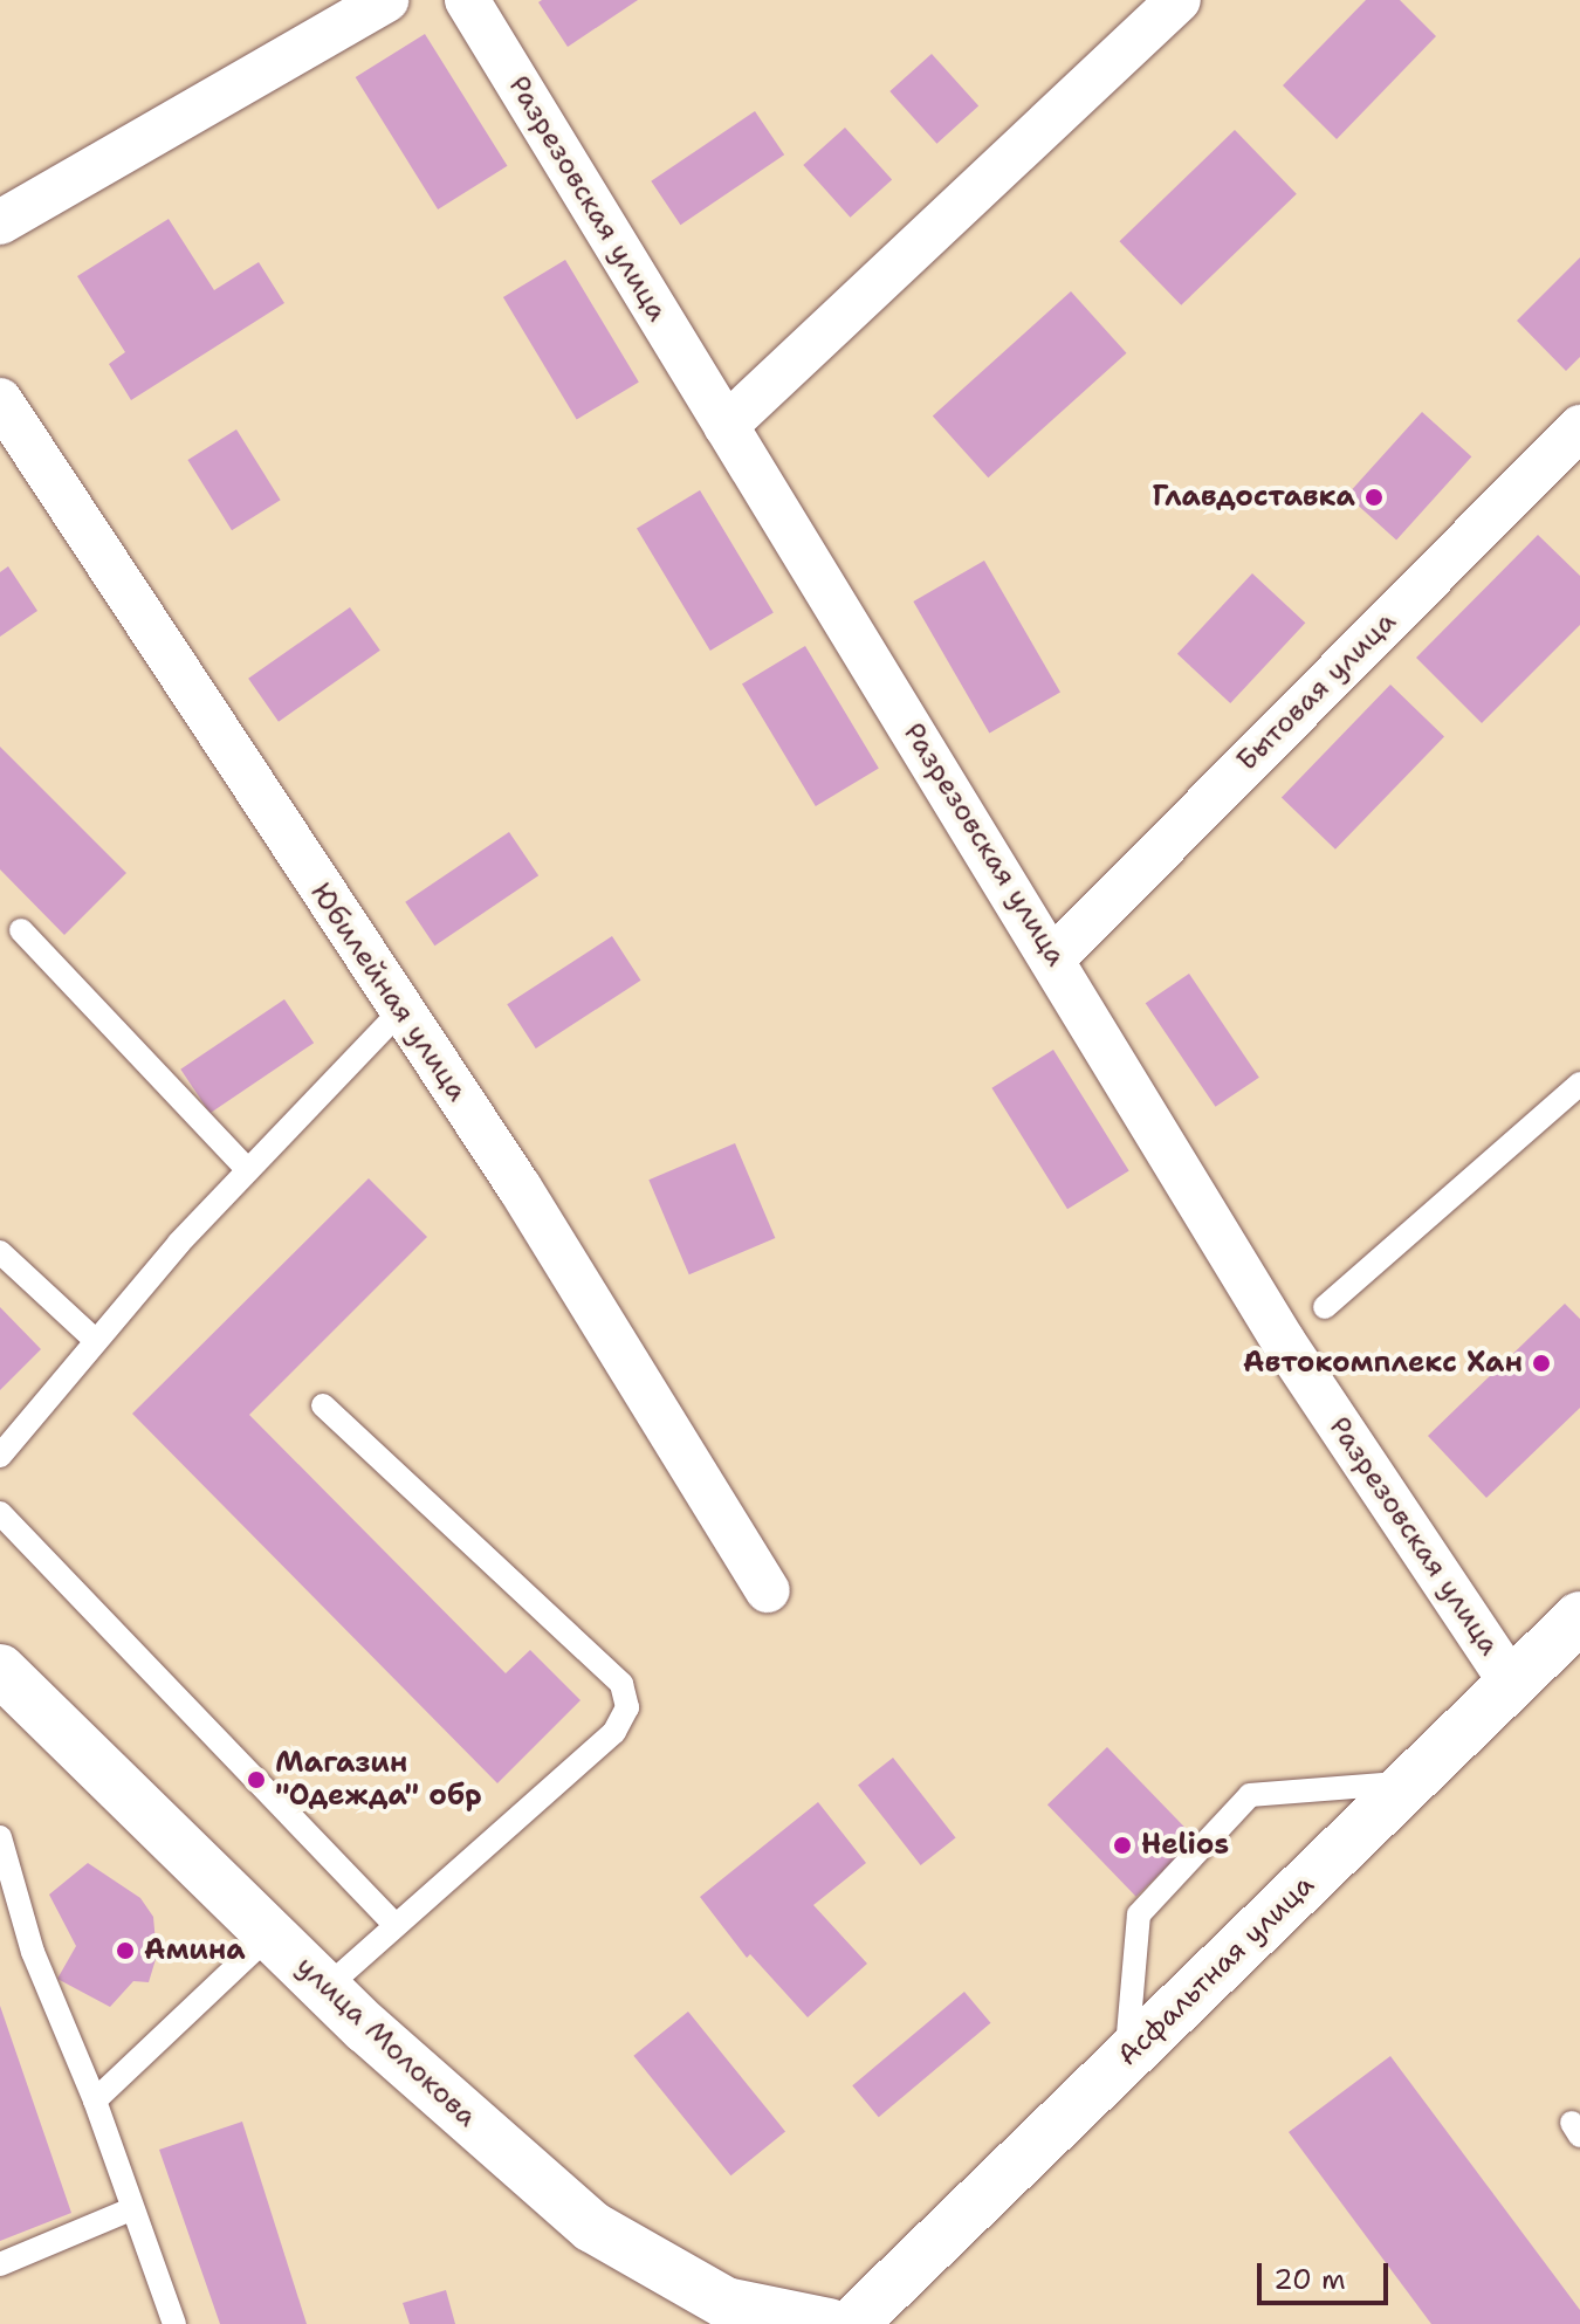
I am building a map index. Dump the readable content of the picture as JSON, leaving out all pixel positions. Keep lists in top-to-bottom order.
{
  "streets": {
    "street": [
      "Разрезовская улица",
      "Бытовая улица",
      "Юбилейная улица",
      "Асфальтная улица",
      "улица Молокова"
    ]
  },
  "crossings": [
    ["Разрезовская улица", "Бытовая улица"],
    ["Разрезовская улица", "Асфальтная улица"]
  ],
  "places": [
    "Главдоставка",
    "Автокомплекс Хан",
    "Магазин \"Одежда\" обр",
    "Helios",
    "Амина"
  ],
  "scale_bar": "20 m"
}
